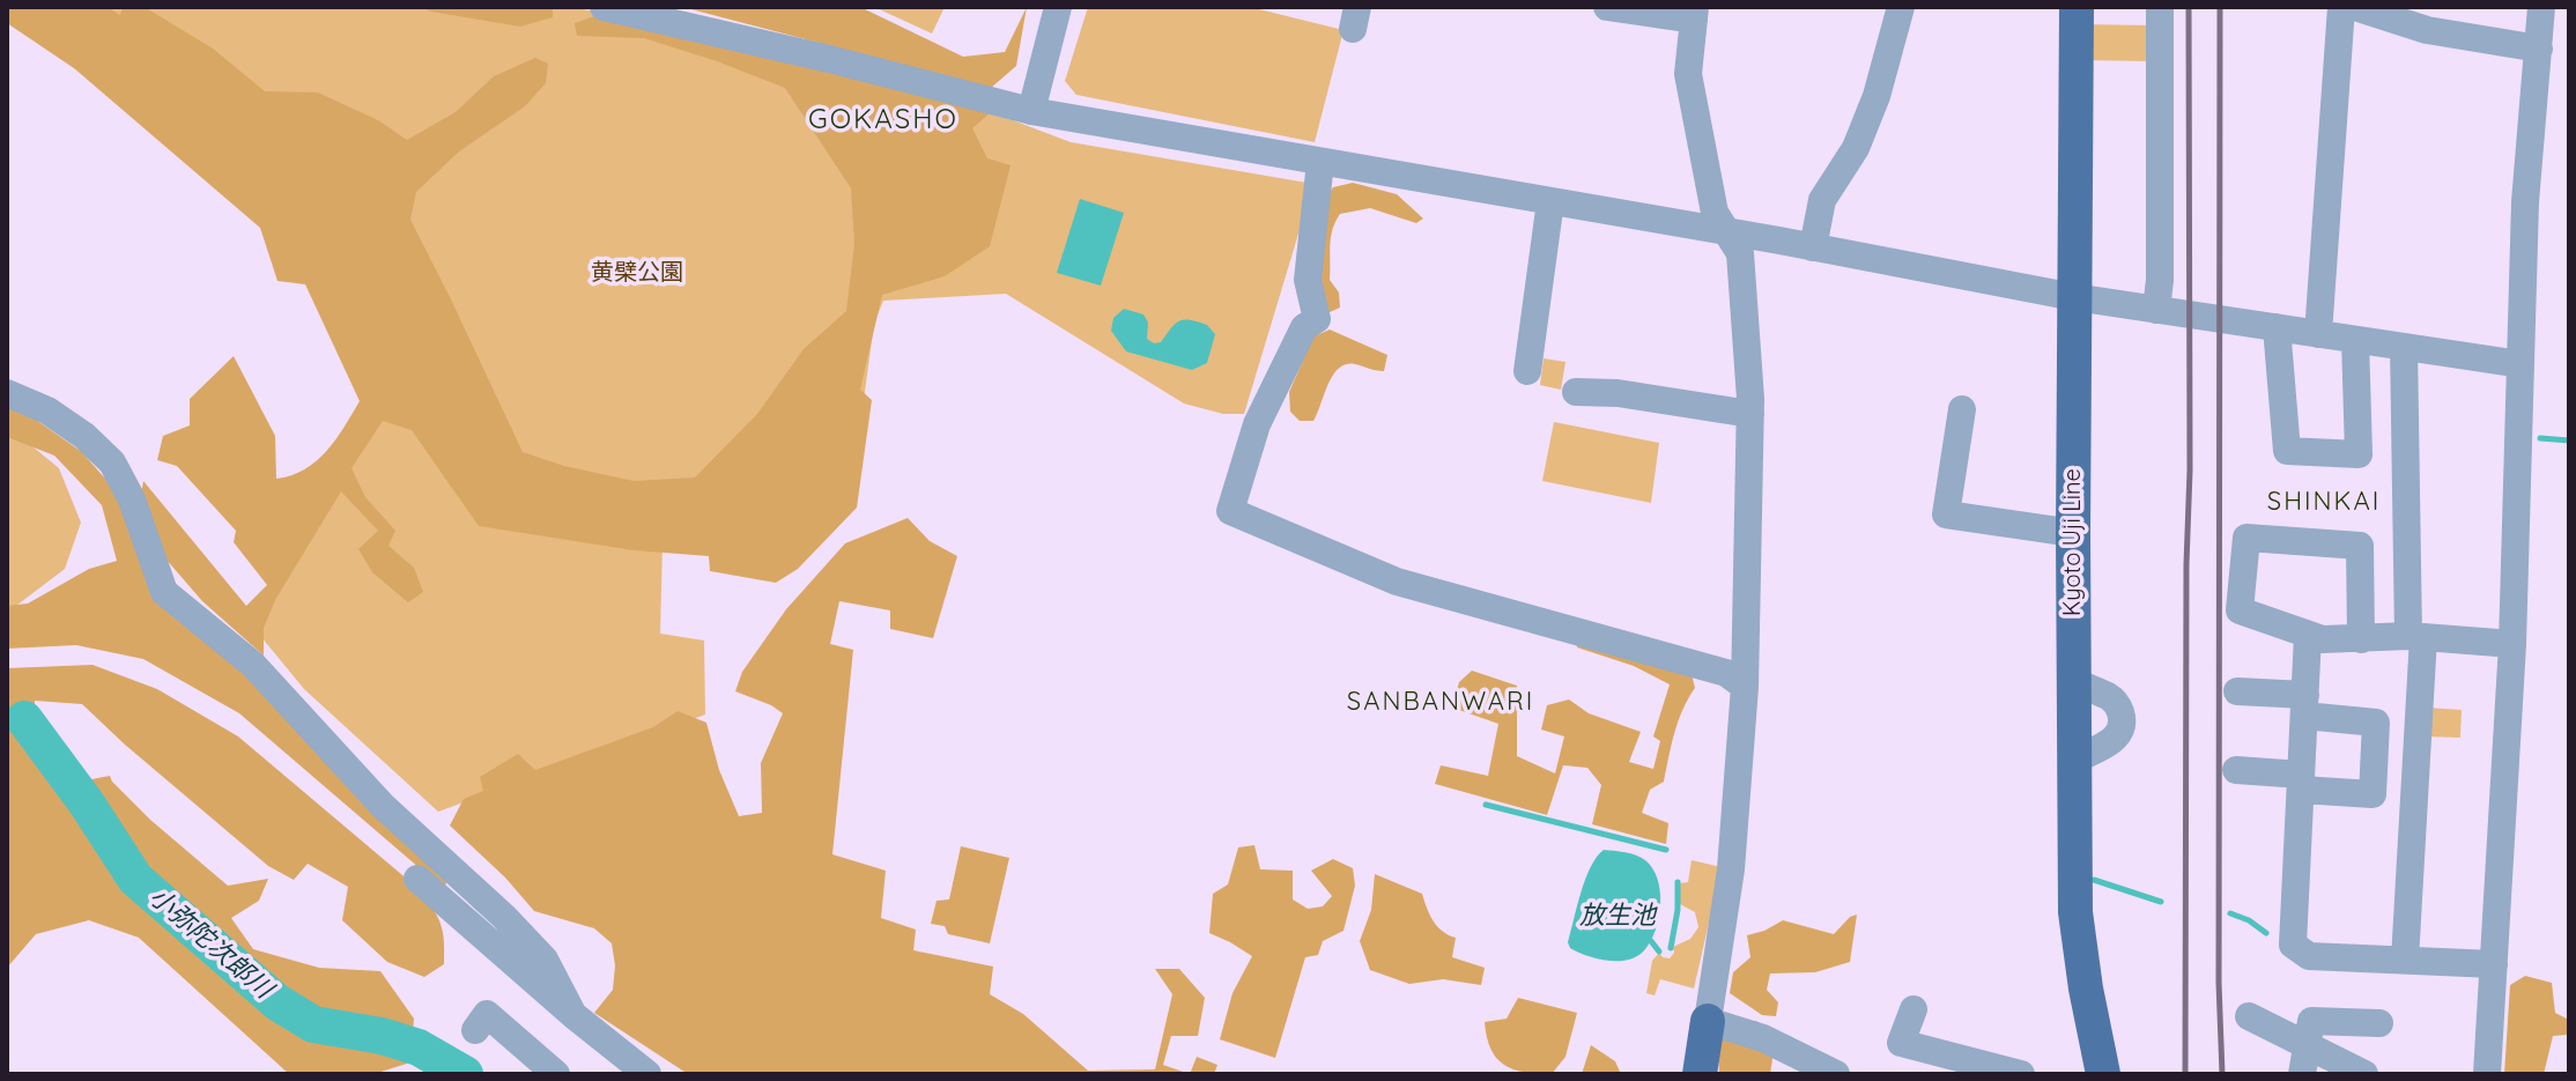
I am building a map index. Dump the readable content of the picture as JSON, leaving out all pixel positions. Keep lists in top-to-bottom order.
{
  "streets": {
    "main road": ["Kyoto Uji Line"]
  },
  "districts": ["GOKASHO", "SHINKAI", "SANBANWARI"],
  "water": ["放生池", "小弥陀次郎川"],
  "parks": ["黄檗公園"]
}
